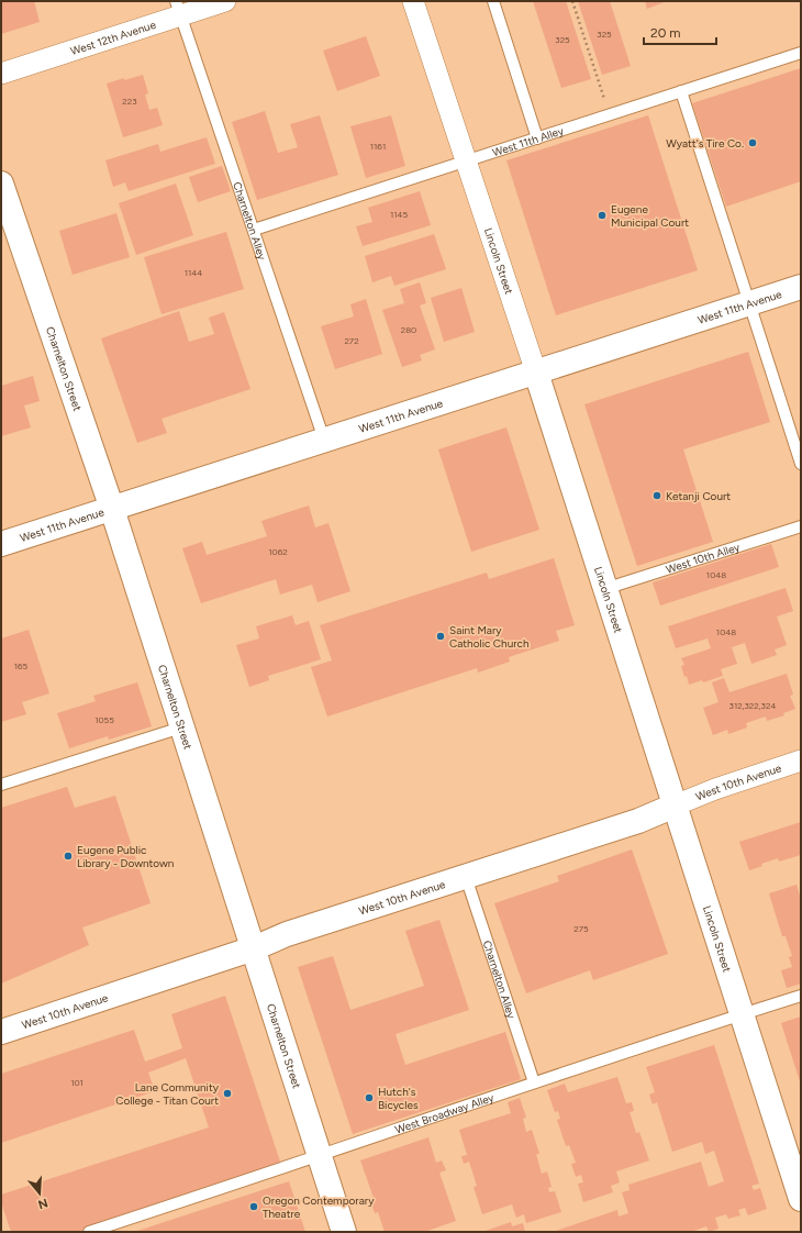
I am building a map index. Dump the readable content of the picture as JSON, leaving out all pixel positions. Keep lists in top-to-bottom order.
{
  "streets": {
    "street": [
      "West 12th Avenue",
      "Lincoln Street",
      "West 11th Avenue",
      "Charnelton Street",
      "West 10th Avenue"
    ],
    "lane": [
      "West 11th Alley",
      "Charnelton Alley",
      "West 10th Alley",
      "West Broadway Alley"
    ]
  },
  "crossings": [
    ["West 12th Avenue", "Charnelton Alley"],
    ["West 11th Alley", "Charnelton Alley"],
    ["West 11th Alley", "Lincoln Street"],
    ["Charnelton Alley", "West 11th Avenue"],
    ["Charnelton Alley", "West 10th Avenue"],
    ["Charnelton Alley", "West Broadway Alley"],
    ["Lincoln Street", "West 11th Avenue"],
    ["Lincoln Street", "West 10th Alley"],
    ["Lincoln Street", "West 10th Avenue"],
    ["Lincoln Street", "West Broadway Alley"],
    ["West 11th Avenue", "Charnelton Street"],
    ["Charnelton Street", "West 10th Avenue"],
    ["Charnelton Street", "West Broadway Alley"]
  ],
  "places": [
    "Wyatt's Tire Co.",
    "Eugene Municipal Court",
    "Ketanji Court",
    "Saint Mary Catholic Church",
    "Eugene Public Library - Downtown",
    "Lane Community College - Titan Court",
    "Hutch's Bicycles",
    "Oregon Contemporary Theatre"
  ],
  "house_numbers": [
    "325",
    "325",
    "223",
    "1161",
    "1145",
    "1144",
    "280",
    "272",
    "1062",
    "1048",
    "1048",
    "165",
    "312,322,324",
    "1055",
    "275",
    "101"
  ],
  "scale_bar": "20 m",
  "north": "bottom"
}
